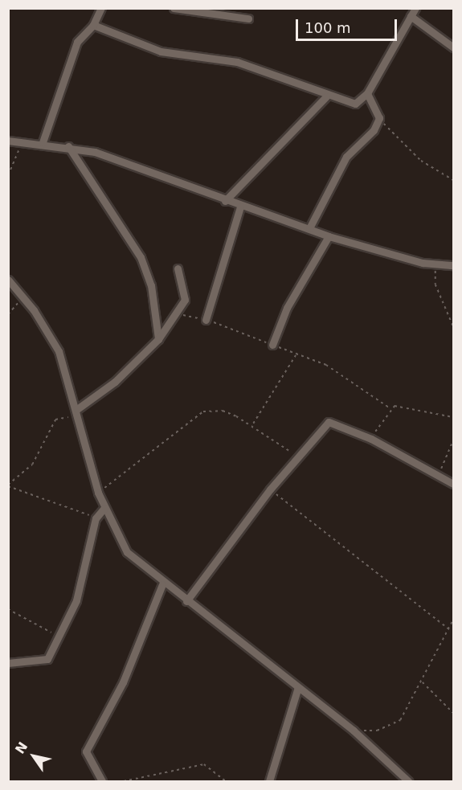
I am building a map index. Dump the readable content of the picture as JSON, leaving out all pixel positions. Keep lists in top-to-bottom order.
{
  "scale_bar": "100 m",
  "north": "top left"
}
